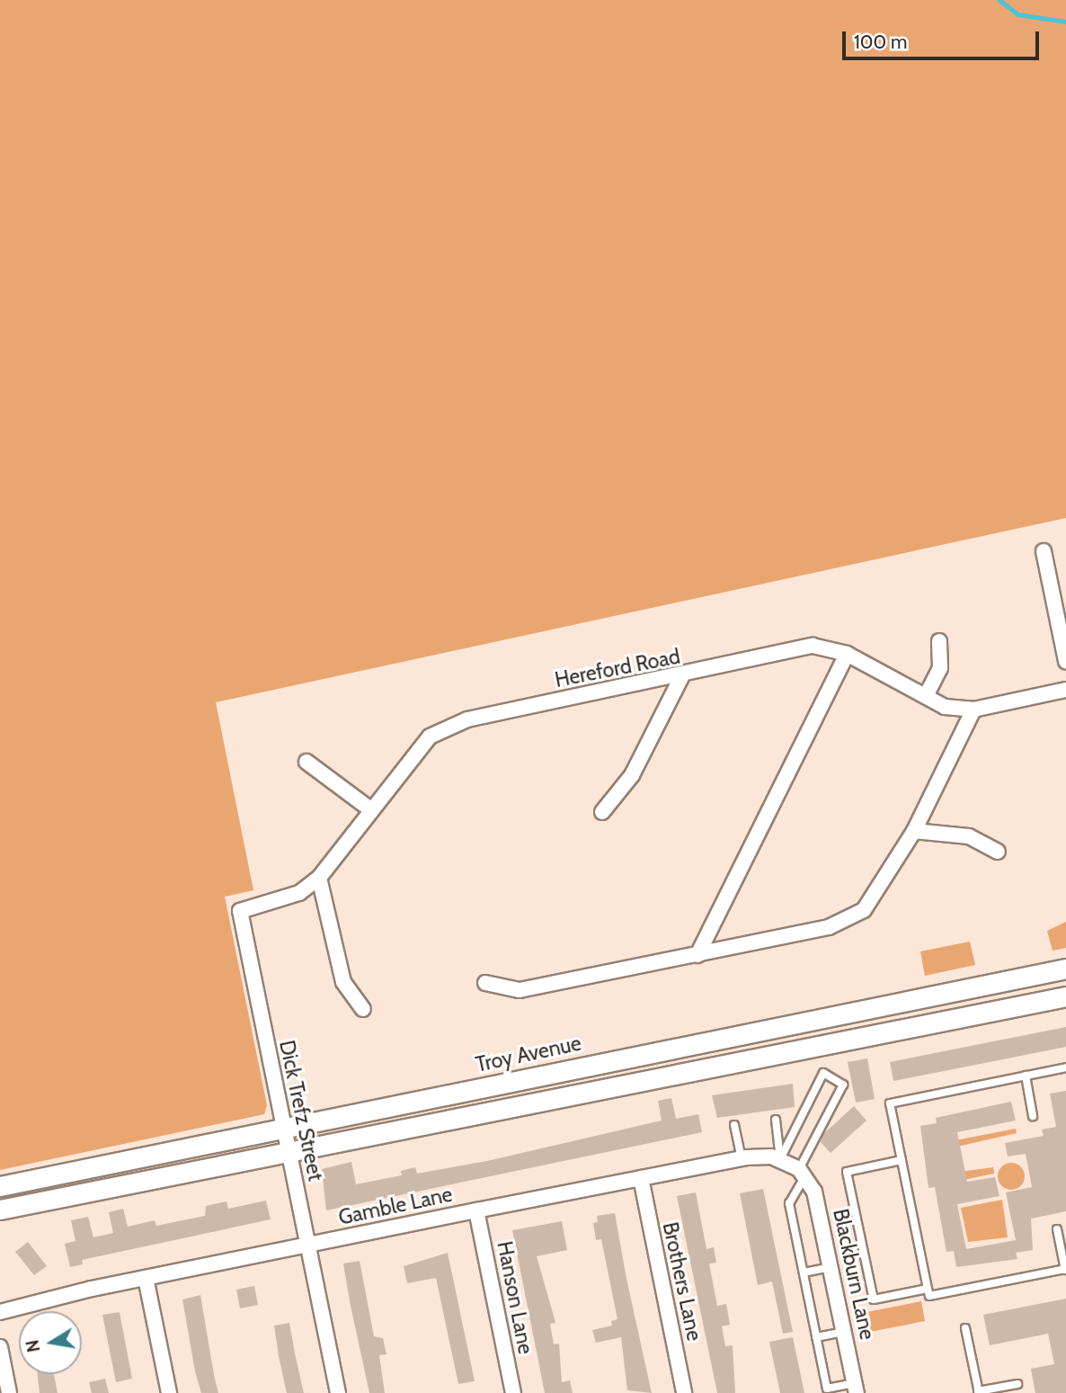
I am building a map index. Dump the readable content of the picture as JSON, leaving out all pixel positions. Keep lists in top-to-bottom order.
{
  "streets": {
    "main road": ["Troy Avenue"],
    "street": [
      "Hereford Road",
      "Dick Trefz Street",
      "Gamble Lane",
      "Blackburn Lane",
      "Brothers Lane",
      "Hanson Lane"
    ]
  },
  "crossings": [
    ["Hereford Road", "Dick Trefz Street"],
    ["Troy Avenue", "Dick Trefz Street"],
    ["Dick Trefz Street", "Gamble Lane"],
    ["Gamble Lane", "Blackburn Lane"],
    ["Gamble Lane", "Brothers Lane"],
    ["Gamble Lane", "Hanson Lane"]
  ],
  "scale_bar": "100 m",
  "north": "left"
}
